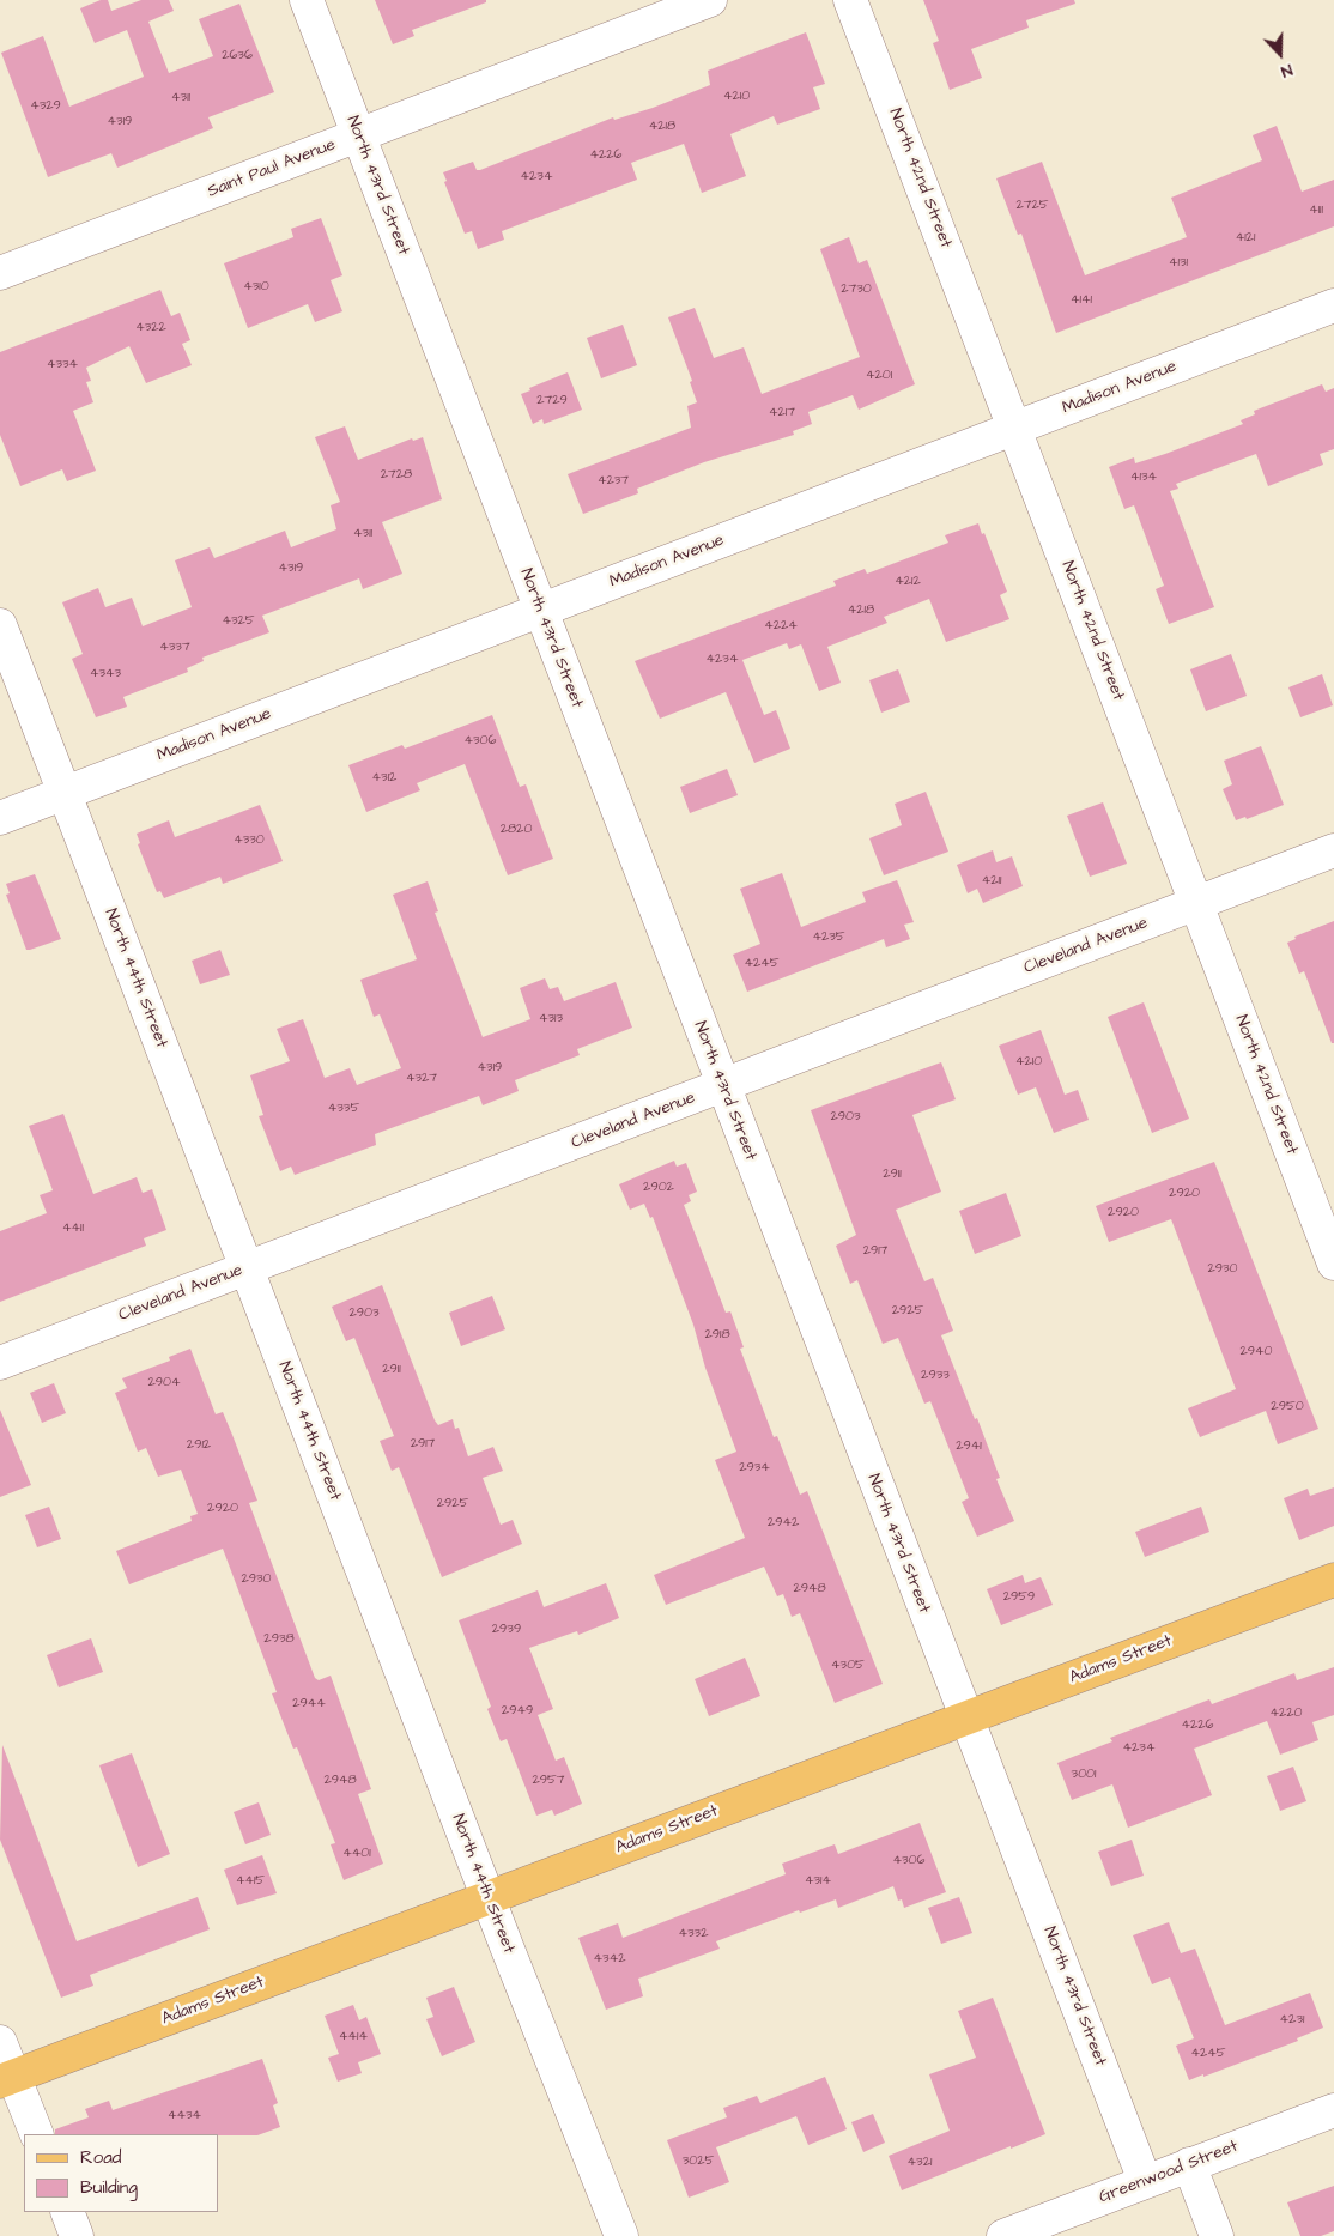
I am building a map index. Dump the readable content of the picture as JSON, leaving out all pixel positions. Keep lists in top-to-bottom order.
{
  "streets": {
    "main road": ["Adams Street"],
    "street": [
      "Saint Paul Avenue",
      "North 42nd Street",
      "North 43rd Street",
      "Madison Avenue",
      "Cleveland Avenue",
      "North 44th Street",
      "Greenwood Street"
    ]
  },
  "crossings": [
    ["Saint Paul Avenue", "North 43rd Street"],
    ["North 42nd Street", "Madison Avenue"],
    ["North 42nd Street", "Cleveland Avenue"],
    ["North 43rd Street", "Madison Avenue"],
    ["North 43rd Street", "Cleveland Avenue"],
    ["North 43rd Street", "Adams Street"],
    ["North 43rd Street", "Greenwood Street"],
    ["Madison Avenue", "North 44th Street"],
    ["Cleveland Avenue", "North 44th Street"],
    ["North 44th Street", "Adams Street"]
  ],
  "house_numbers": [
    "2636",
    "4210",
    "4311",
    "4329",
    "4319",
    "4218",
    "4226",
    "4234",
    "2725",
    "4111",
    "4121",
    "4131",
    "4310",
    "2730",
    "4141",
    "4322",
    "4334",
    "4201",
    "2729",
    "4217",
    "2728",
    "4134",
    "4237",
    "4311",
    "4319",
    "4212",
    "4218",
    "4325",
    "4224",
    "4337",
    "4234",
    "4343",
    "4306",
    "4312",
    "2820",
    "4330",
    "4211",
    "4235",
    "4245",
    "4313",
    "4210",
    "4319",
    "4327",
    "4335",
    "2903",
    "2911",
    "2902",
    "2920",
    "2920",
    "4411",
    "2917",
    "2930",
    "2925",
    "2903",
    "2918",
    "2940",
    "2911",
    "2933",
    "2904",
    "2950",
    "2917",
    "2912",
    "2941",
    "2934",
    "2925",
    "2920",
    "2942",
    "2930",
    "2948",
    "2959",
    "2939",
    "2938",
    "4305",
    "2944",
    "2949",
    "4220",
    "4226",
    "4234",
    "3001",
    "2948",
    "2957",
    "4401",
    "4306",
    "4415",
    "4314",
    "4332",
    "4342",
    "4231",
    "4414",
    "4245",
    "4434",
    "3025",
    "4321"
  ],
  "legend": ["Road", "Building"],
  "north": "bottom"
}
